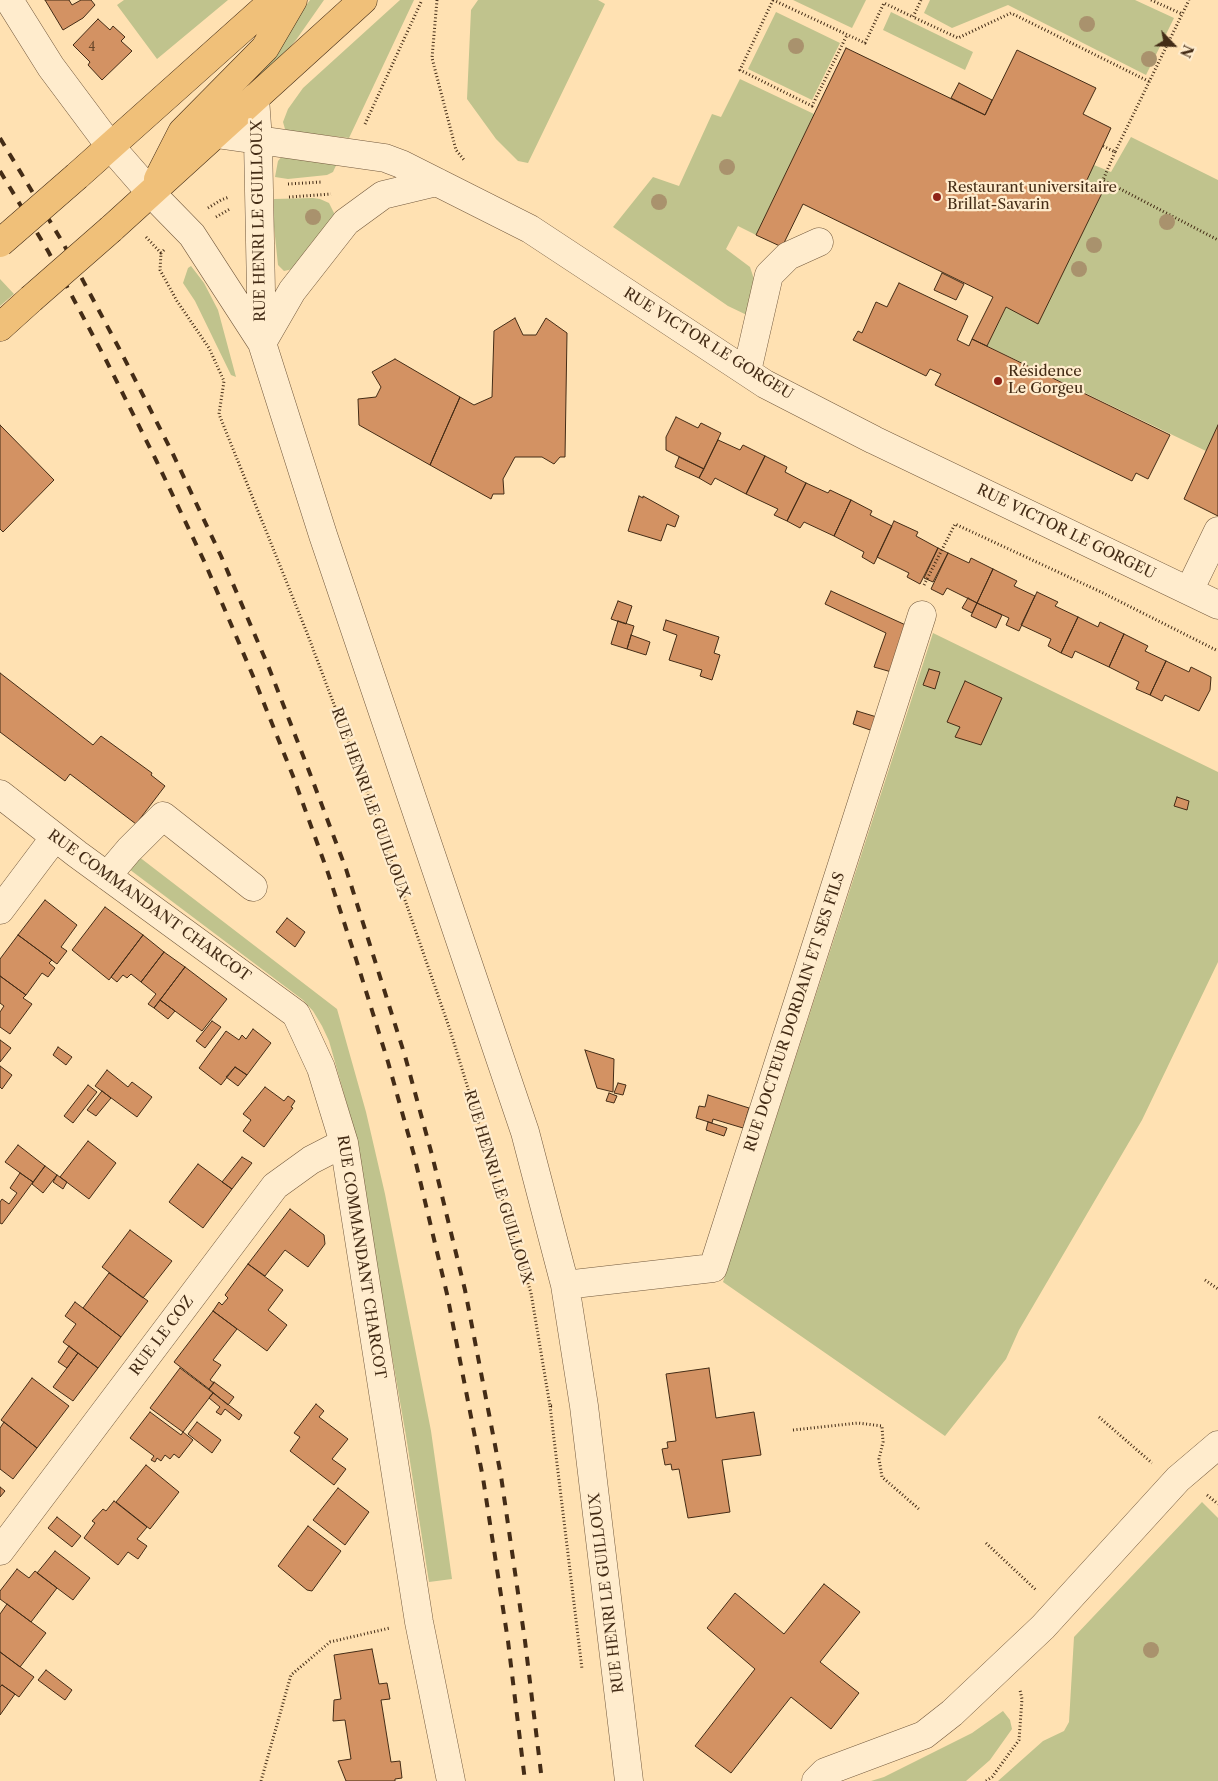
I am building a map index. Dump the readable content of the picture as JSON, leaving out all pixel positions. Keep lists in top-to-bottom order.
{
  "streets": {
    "street": [
      "RUE HENRI LE GUILLOUX",
      "RUE VICTOR LE GORGEU",
      "RUE COMMANDANT CHARCOT",
      "RUE DOCTEUR DORDAIN ET SES FILS",
      "RUE LE COZ"
    ]
  },
  "crossings": [
    ["RUE HENRI LE GUILLOUX", "RUE VICTOR LE GORGEU"],
    ["RUE HENRI LE GUILLOUX", "RUE DOCTEUR DORDAIN ET SES FILS"],
    ["RUE COMMANDANT CHARCOT", "RUE LE COZ"]
  ],
  "places": ["Restaurant universitaire Brillat-Savarin", "Résidence Le Gorgeu"],
  "house_numbers": ["4"],
  "north": "bottom right"
}
